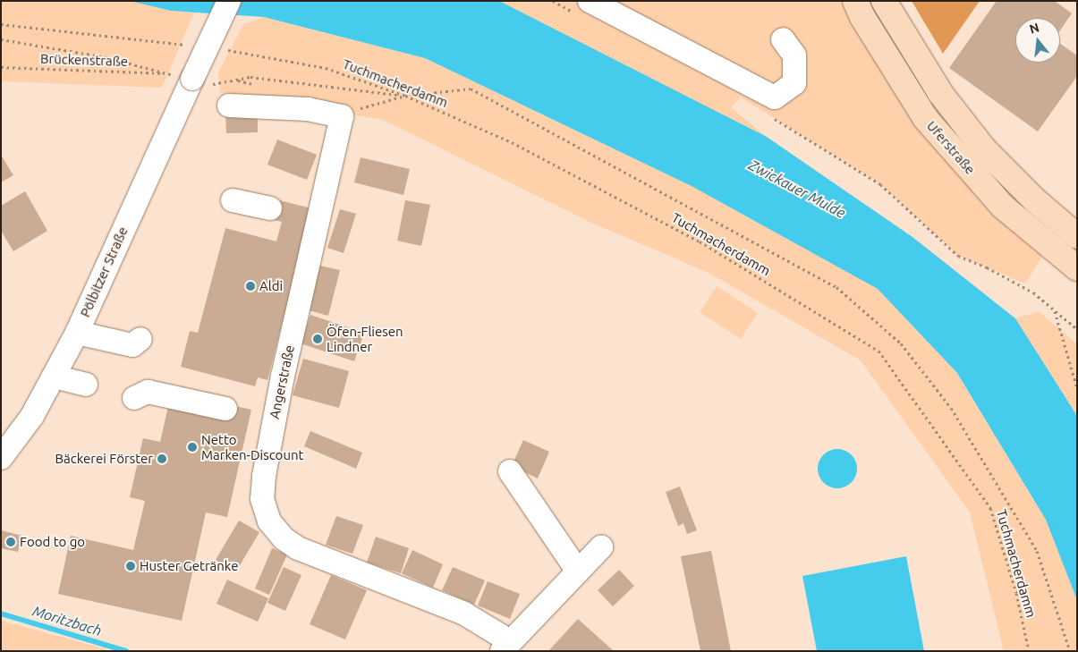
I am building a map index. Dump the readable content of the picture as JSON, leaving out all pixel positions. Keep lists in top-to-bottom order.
{
  "streets": {
    "main road": ["Uferstraße"],
    "street": ["Pölbitzer Straße", "Angerstraße"],
    "path": ["Brückenstraße", "Tuchmacherdamm"]
  },
  "water": ["Zwickauer Mulde", "Moritzbach"],
  "places": [
    "Aldi",
    "Öfen-Fliesen Lindner",
    "Netto Marken-Discount",
    "Bäckerei Förster",
    "Food to go",
    "Huster Getränke"
  ],
  "north": "top"
}
